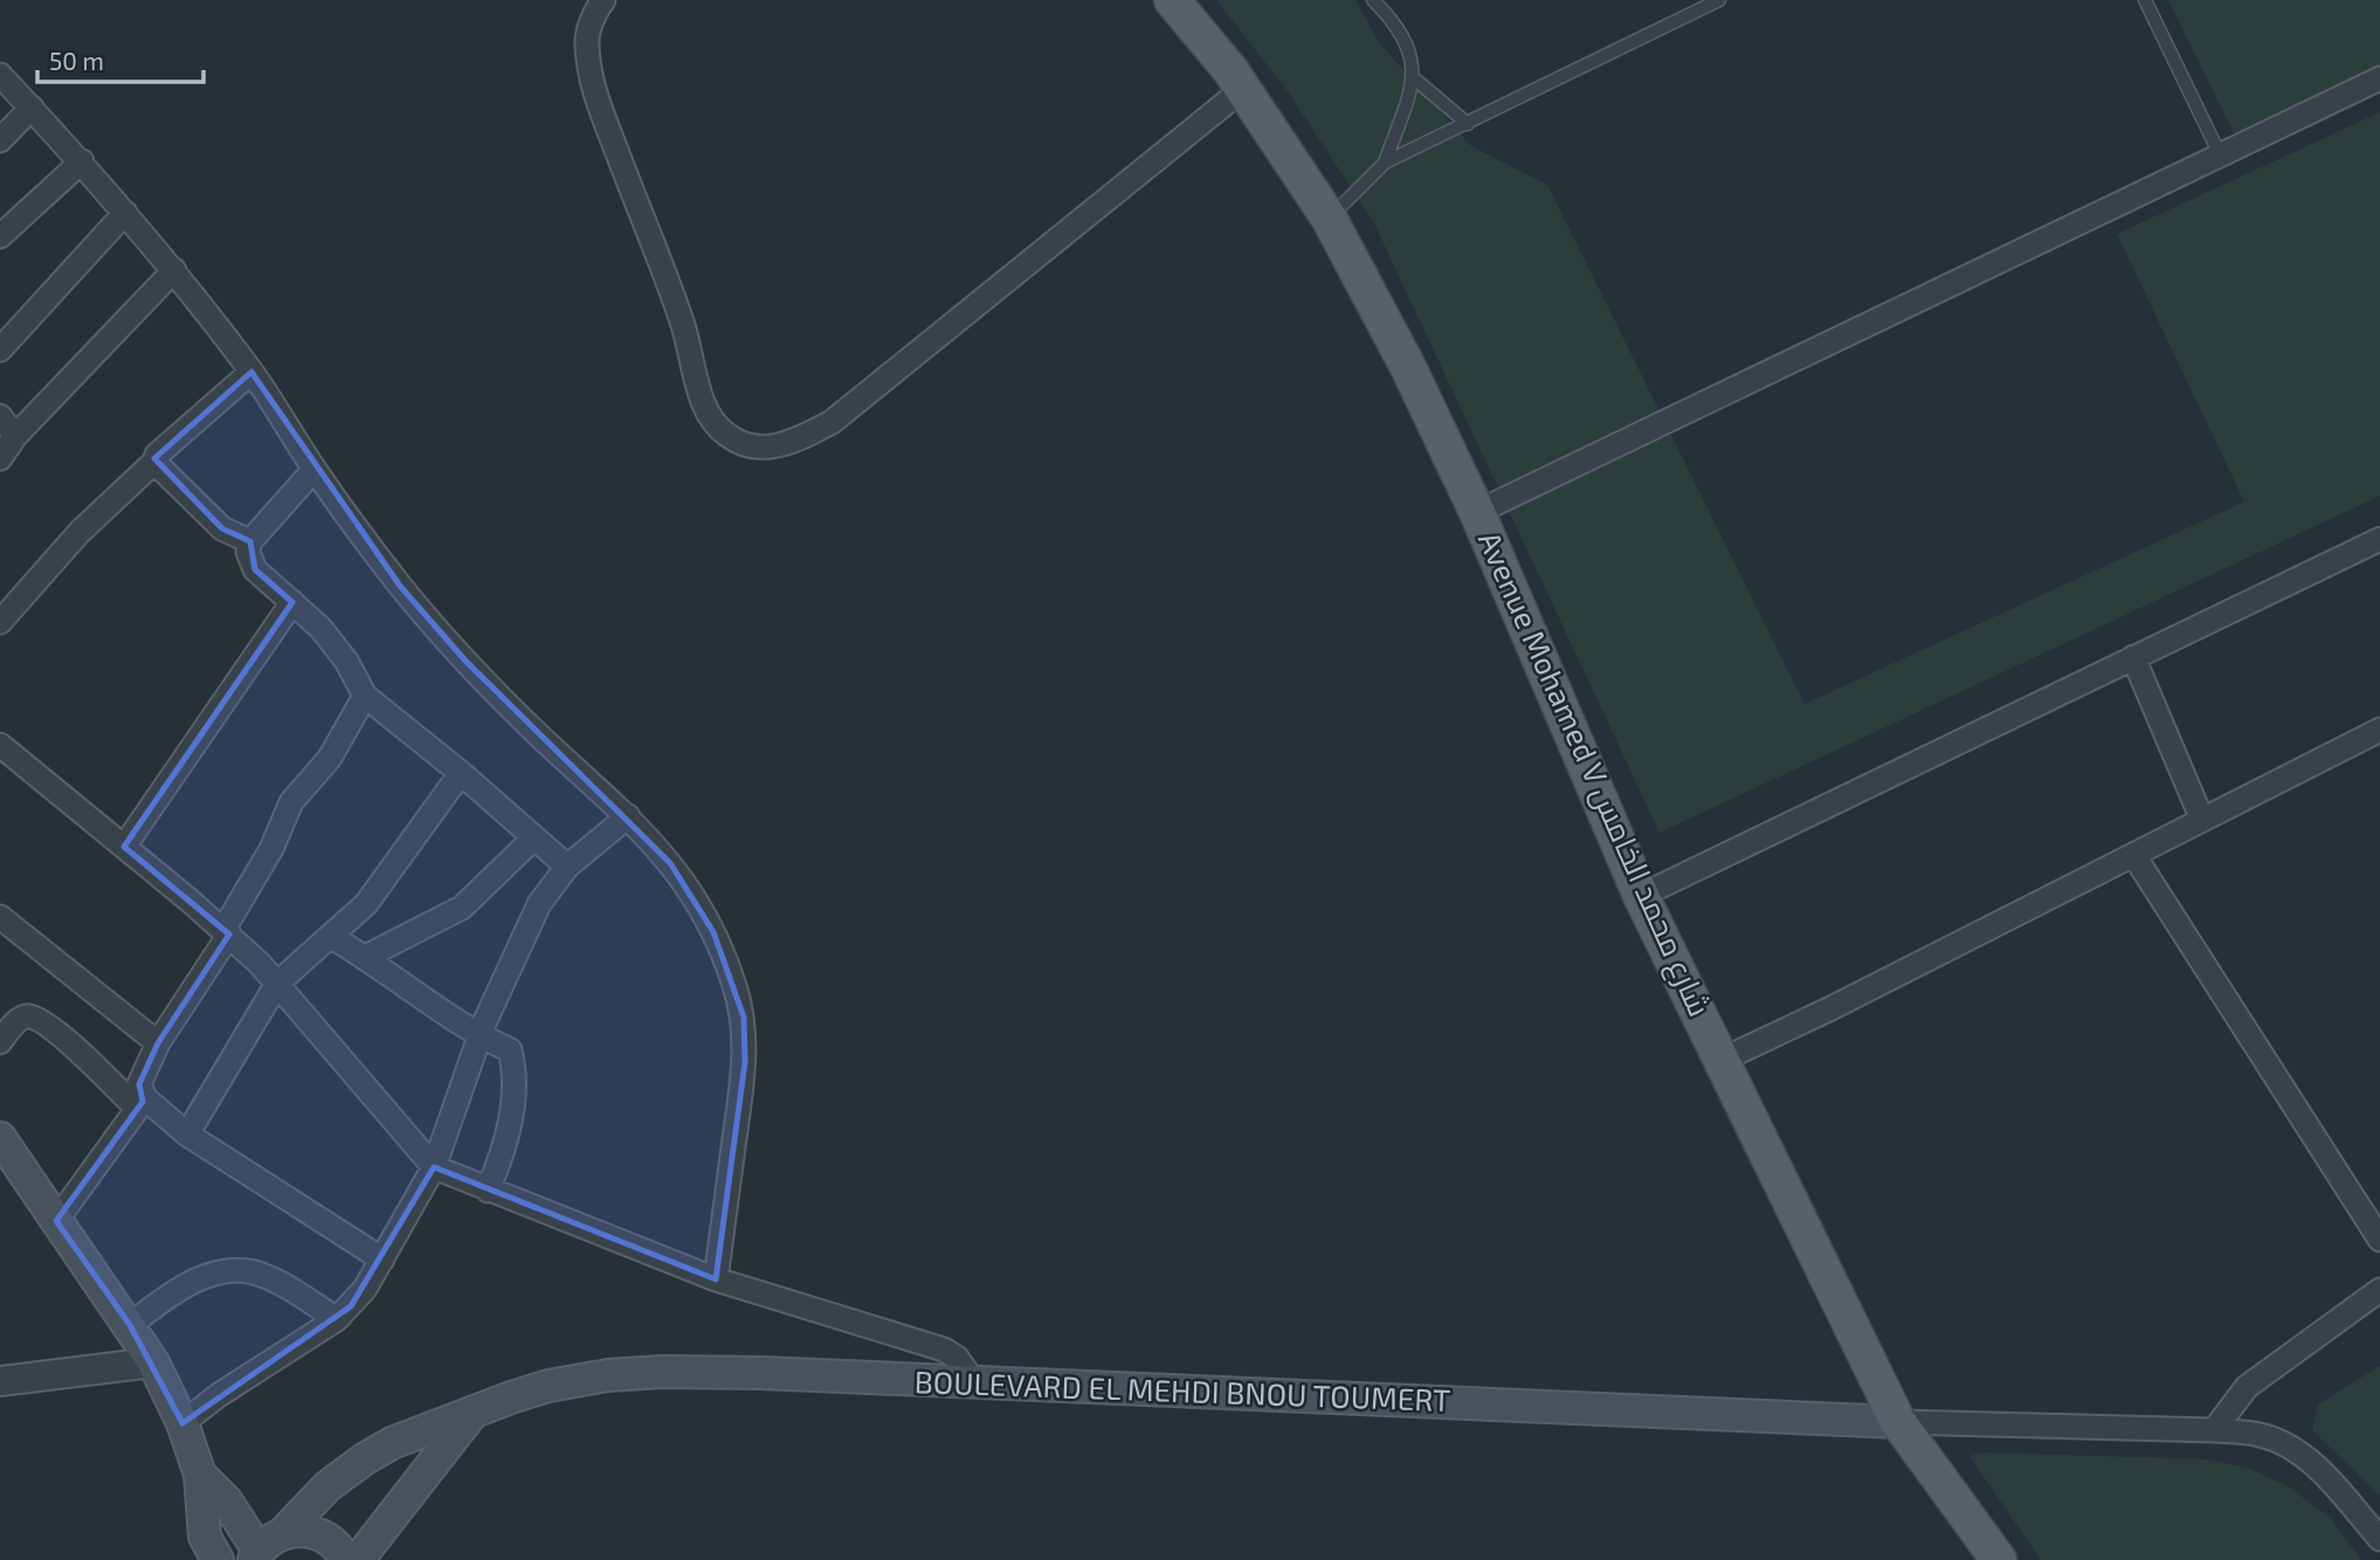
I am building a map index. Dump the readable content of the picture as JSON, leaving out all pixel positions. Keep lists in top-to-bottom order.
{
  "streets": {
    "main road": ["Avenue Mohamed V شارع محمد الخامس", "BOULEVARD EL MEHDI BNOU TOUMERT"]
  },
  "crossings": [
    ["Avenue Mohamed V شارع محمد الخامس", "BOULEVARD EL MEHDI BNOU TOUMERT"]
  ],
  "scale_bar": "50 m"
}
